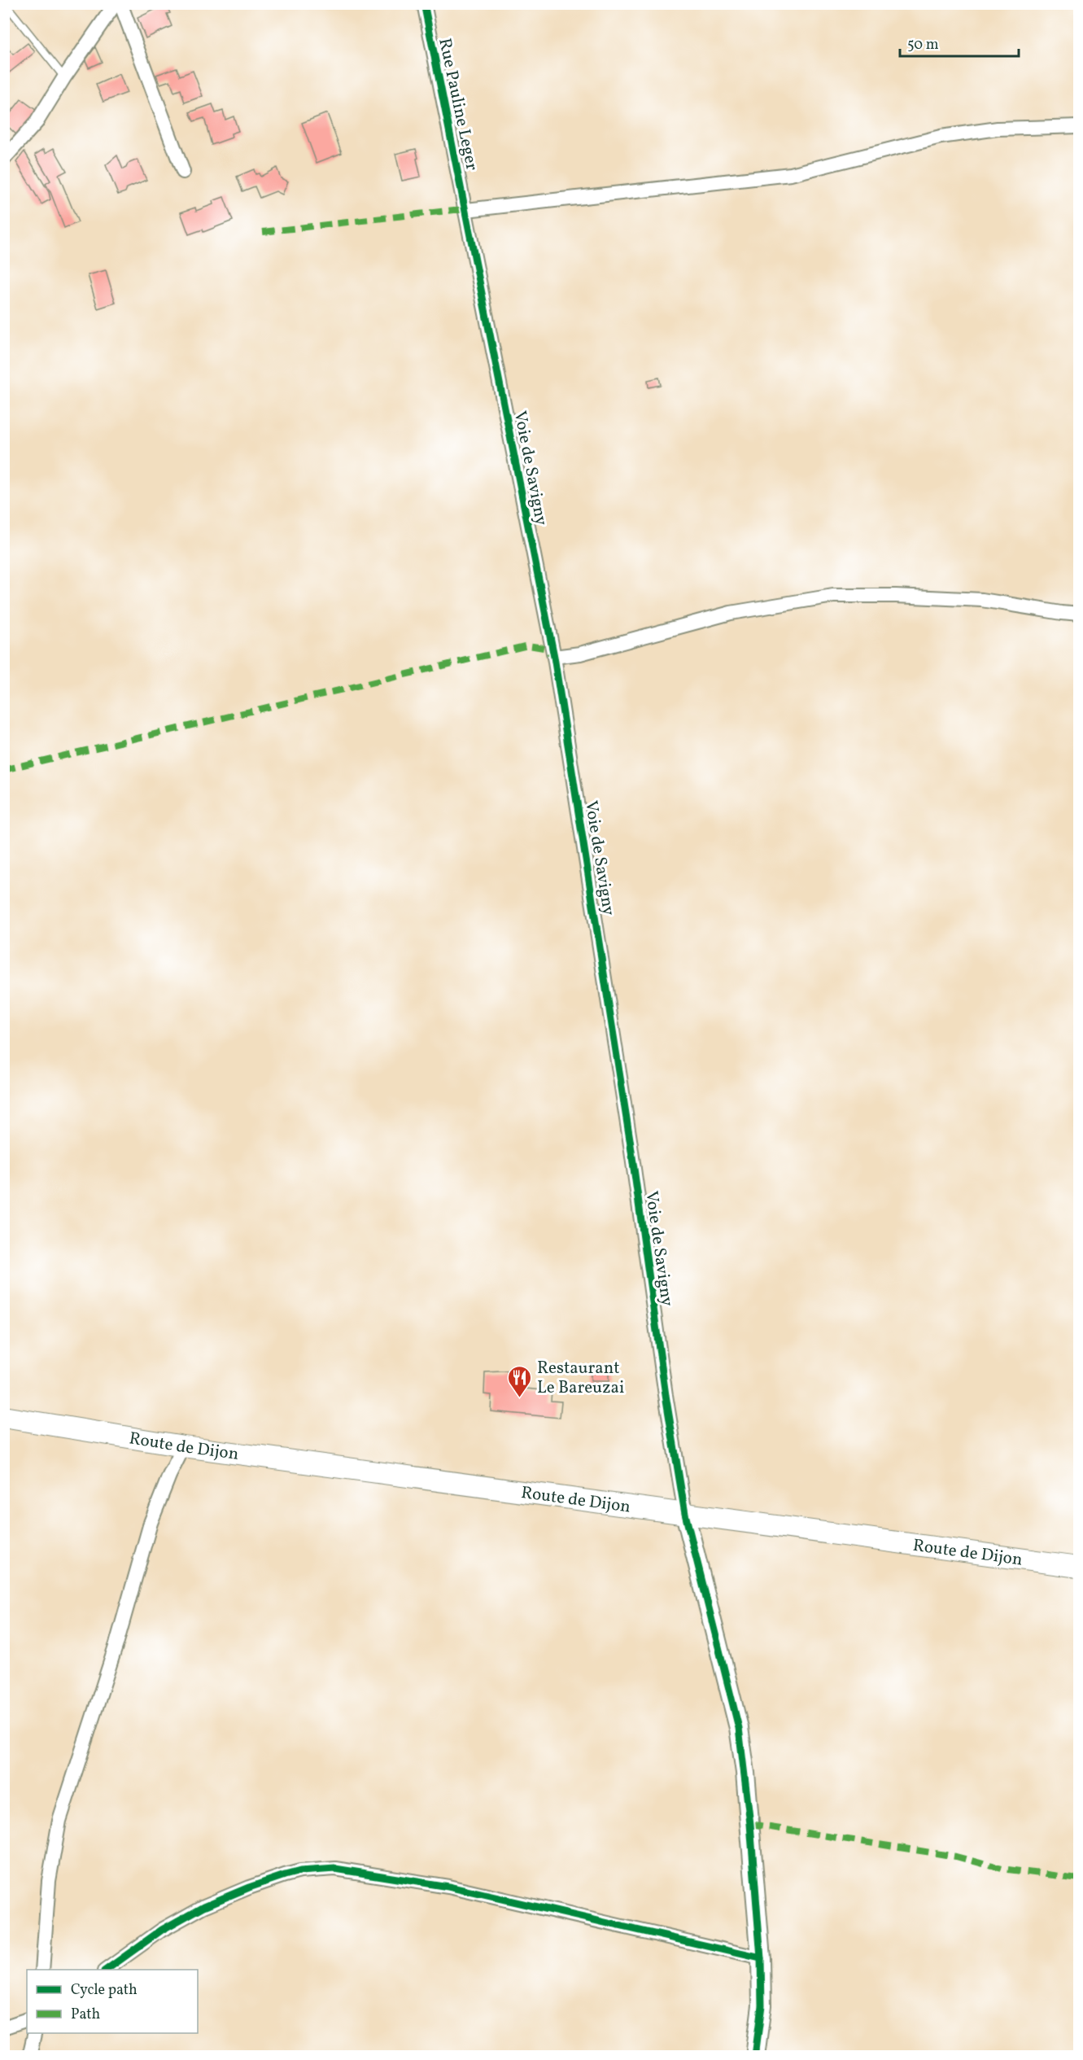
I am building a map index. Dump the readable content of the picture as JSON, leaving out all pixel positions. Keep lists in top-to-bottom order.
{
  "streets": {
    "main road": ["Route de Dijon"],
    "street": ["Rue Pauline Leger", "Voie de Savigny"]
  },
  "crossings": [
    ["Rue Pauline Leger", "Voie de Savigny"],
    ["Voie de Savigny", "Route de Dijon"]
  ],
  "places": {
    "restaurant": ["Restaurant Le Bareuzai"]
  },
  "legend": ["Cycle path", "Path"],
  "scale_bar": "50 m"
}
